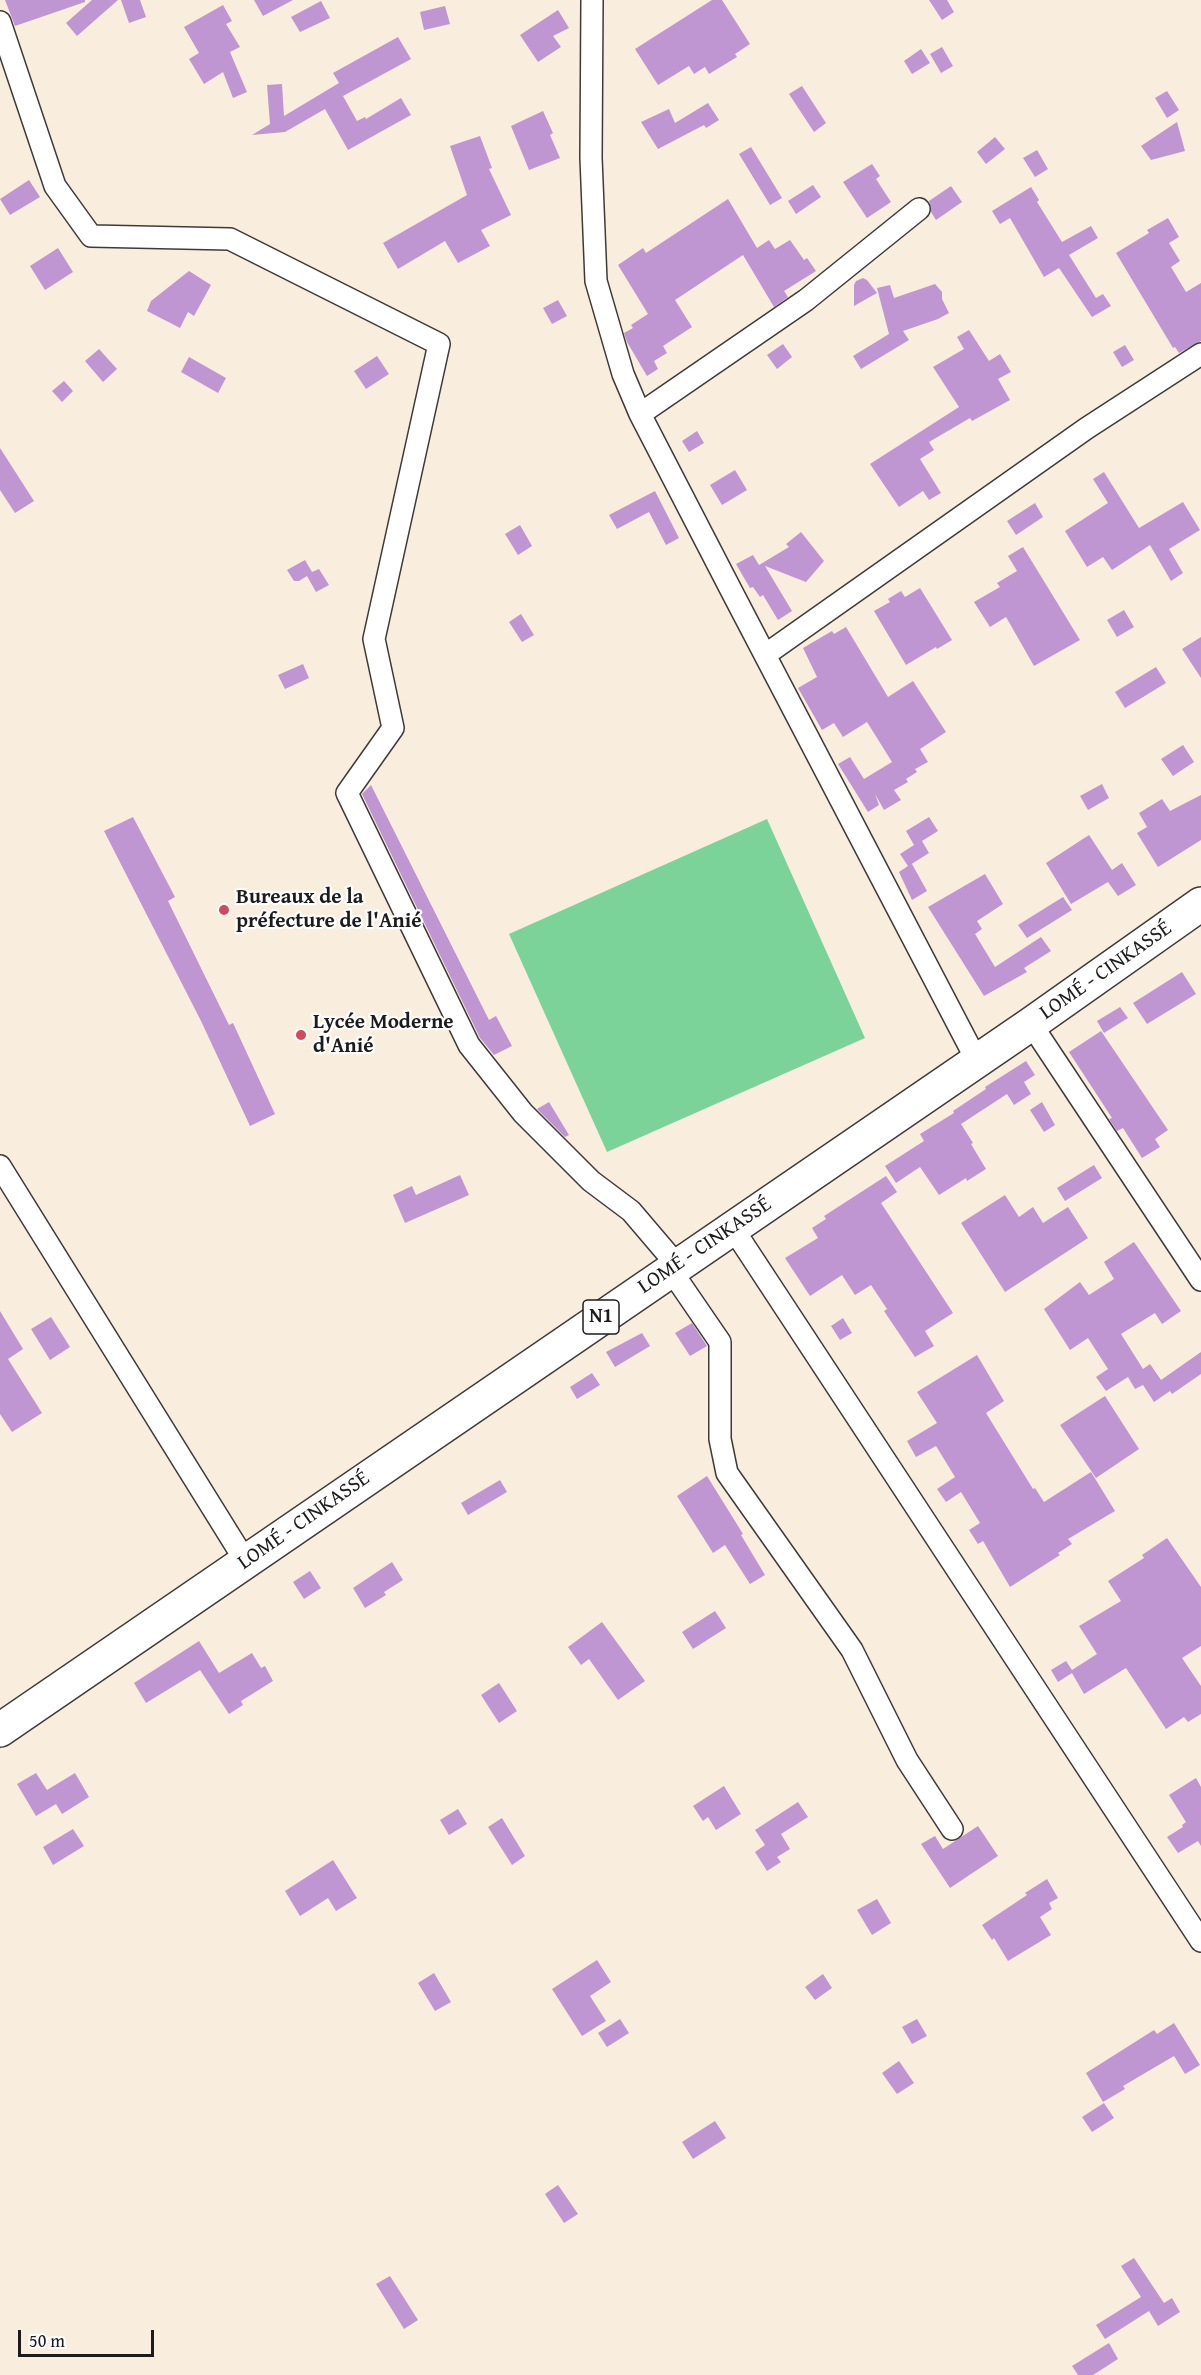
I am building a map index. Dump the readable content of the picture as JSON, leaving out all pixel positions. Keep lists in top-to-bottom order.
{
  "streets": {
    "highway": ["LOMÉ - CINKASSÉ", "N1"]
  },
  "places": ["Bureaux de la préfecture de l'Anié", "Lycée Moderne d'Anié"],
  "scale_bar": "50 m"
}
